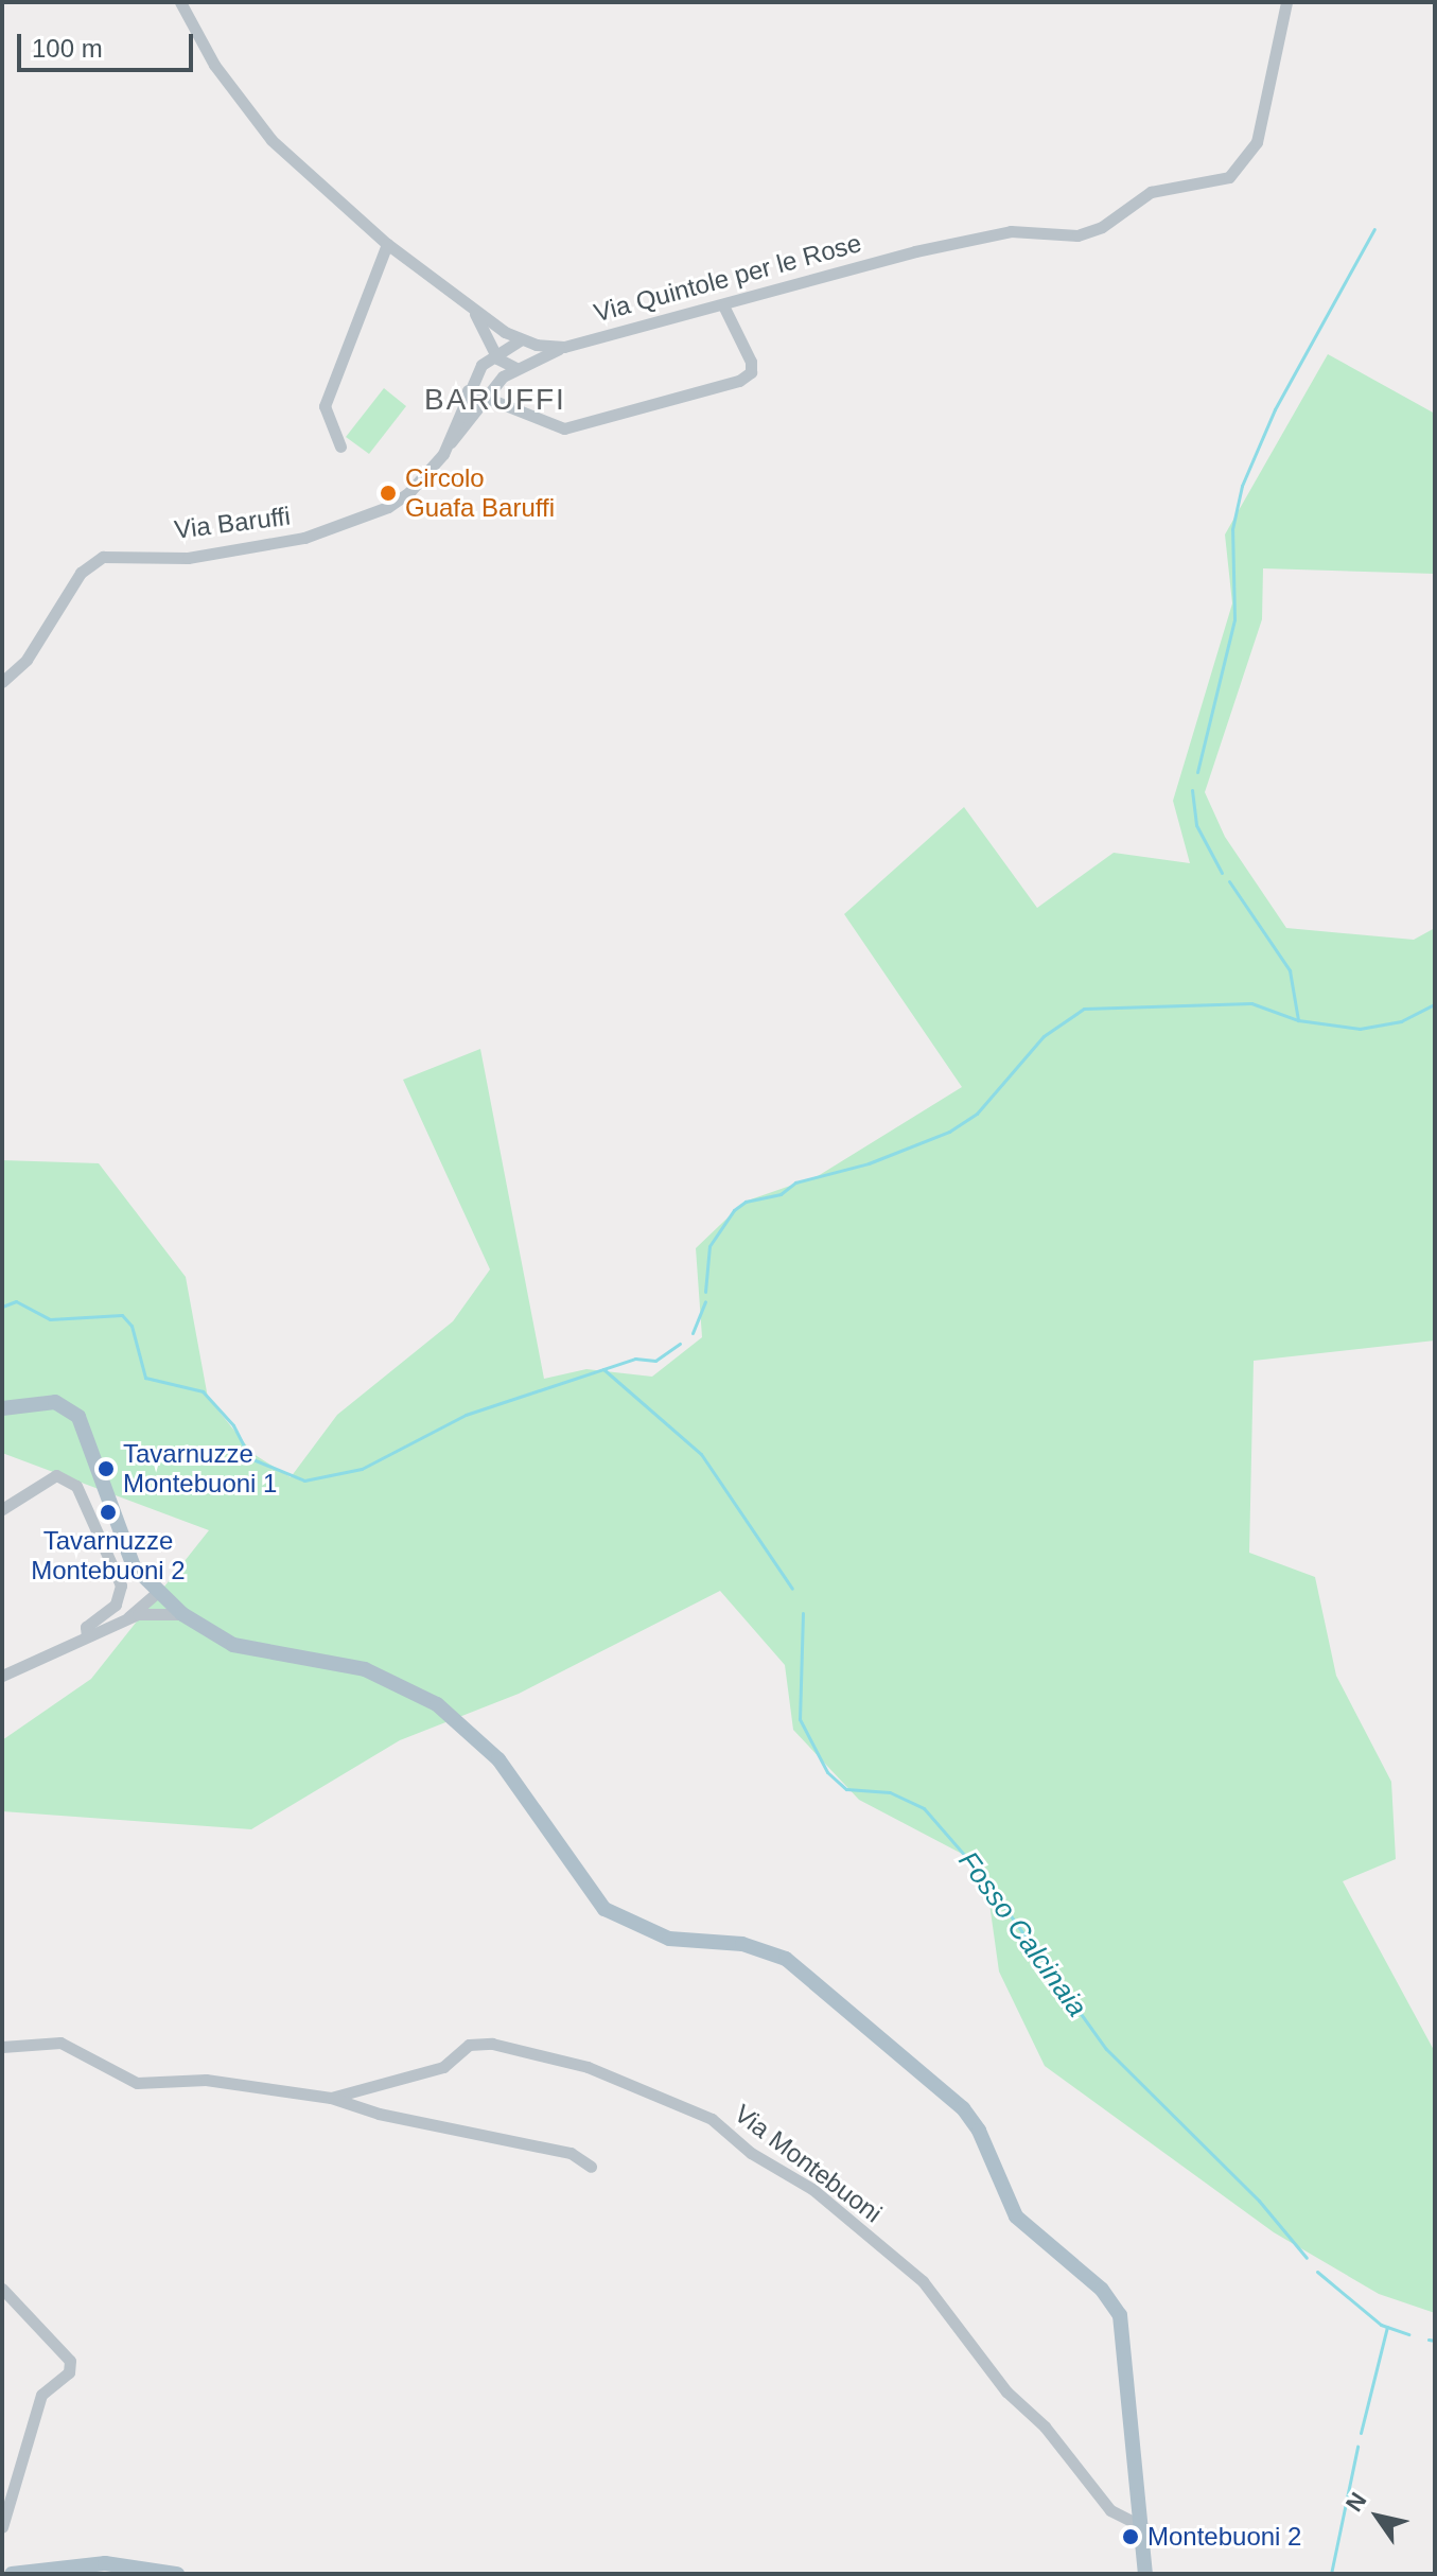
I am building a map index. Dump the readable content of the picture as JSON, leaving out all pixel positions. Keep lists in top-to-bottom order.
{
  "streets": {
    "street": ["Via Quintole per le Rose", "Via Baruffi", "Via Montebuoni"]
  },
  "crossings": [
    ["Via Quintole per le Rose", "Via Baruffi"]
  ],
  "districts": ["BARUFFI"],
  "water": ["Fosso Calcinaia"],
  "places": [
    "Circolo Guafa Baruffi",
    "Tavarnuzze Montebuoni 1",
    "Tavarnuzze Montebuoni 2",
    "Montebuoni 2"
  ],
  "scale_bar": "100 m",
  "north": "top left"
}
